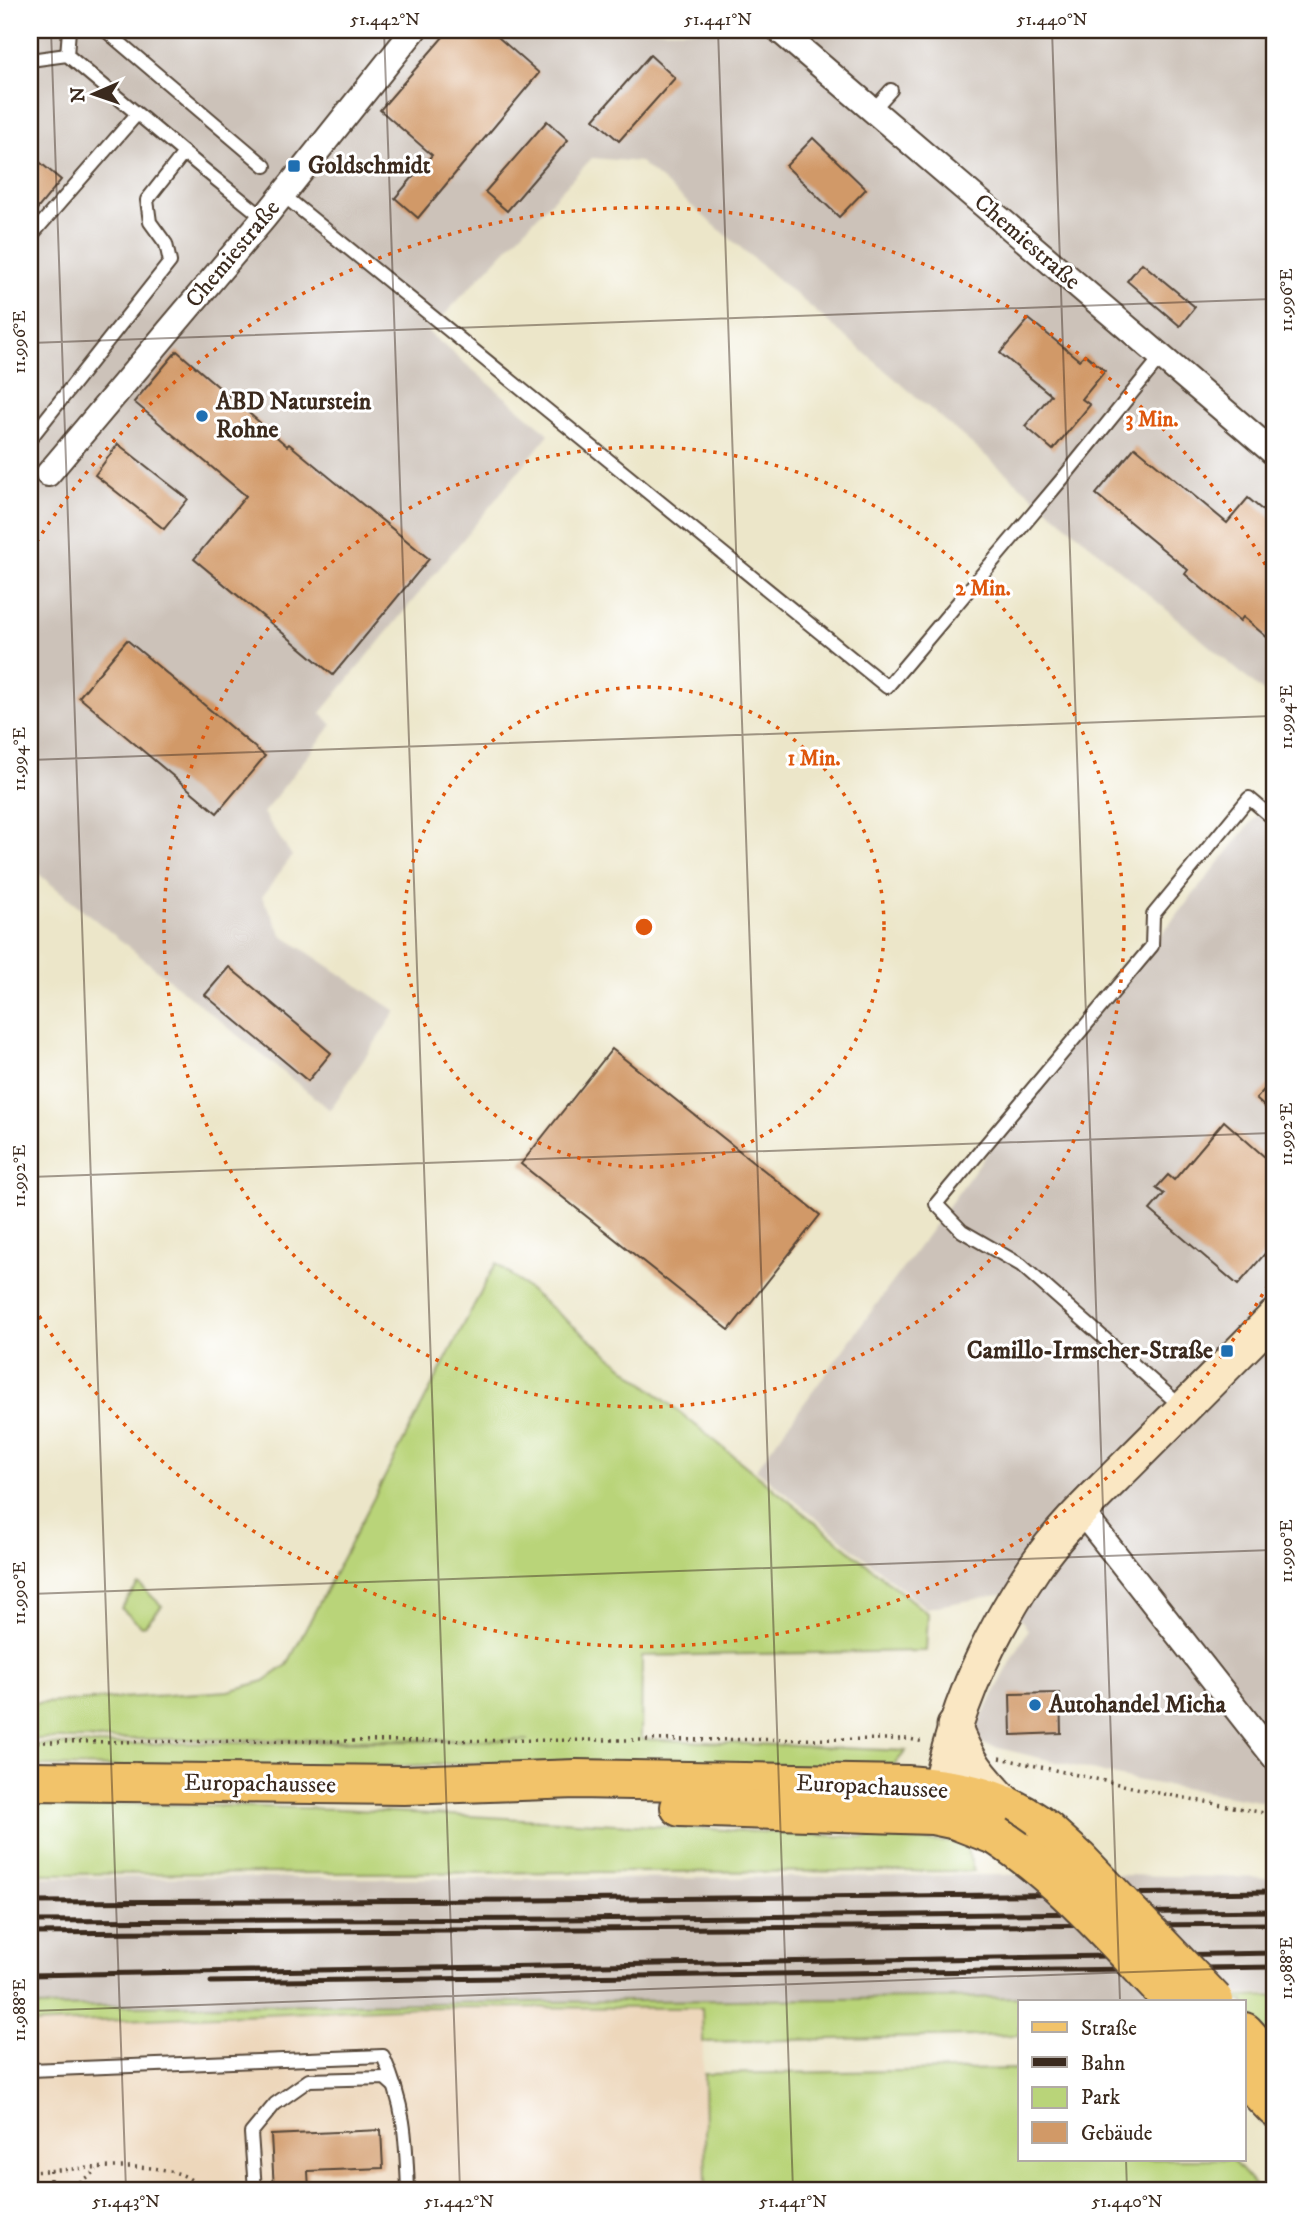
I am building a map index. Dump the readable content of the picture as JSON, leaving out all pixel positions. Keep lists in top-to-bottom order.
{
  "streets": {
    "main road": ["Europachaussee"],
    "street": ["Chemiestraße"]
  },
  "places": {
    "transit": ["Goldschmidt", "Camillo-Irmscher-Straße"],
    "other": ["ABD Naturstein Rohne", "Autohandel Micha"]
  },
  "legend": [
    "Straße",
    "Bahn",
    "Park",
    "Gebäude"
  ],
  "north": "left",
  "coordinates": [
    "51.442°N",
    "51.441°N",
    "51.440°N",
    "11.996°E",
    "11.994°E",
    "11.992°E",
    "11.990°E",
    "11.988°E",
    "51.443°N"
  ],
  "rings": ["3 Min.", "2 Min.", "1 Min."]
}
